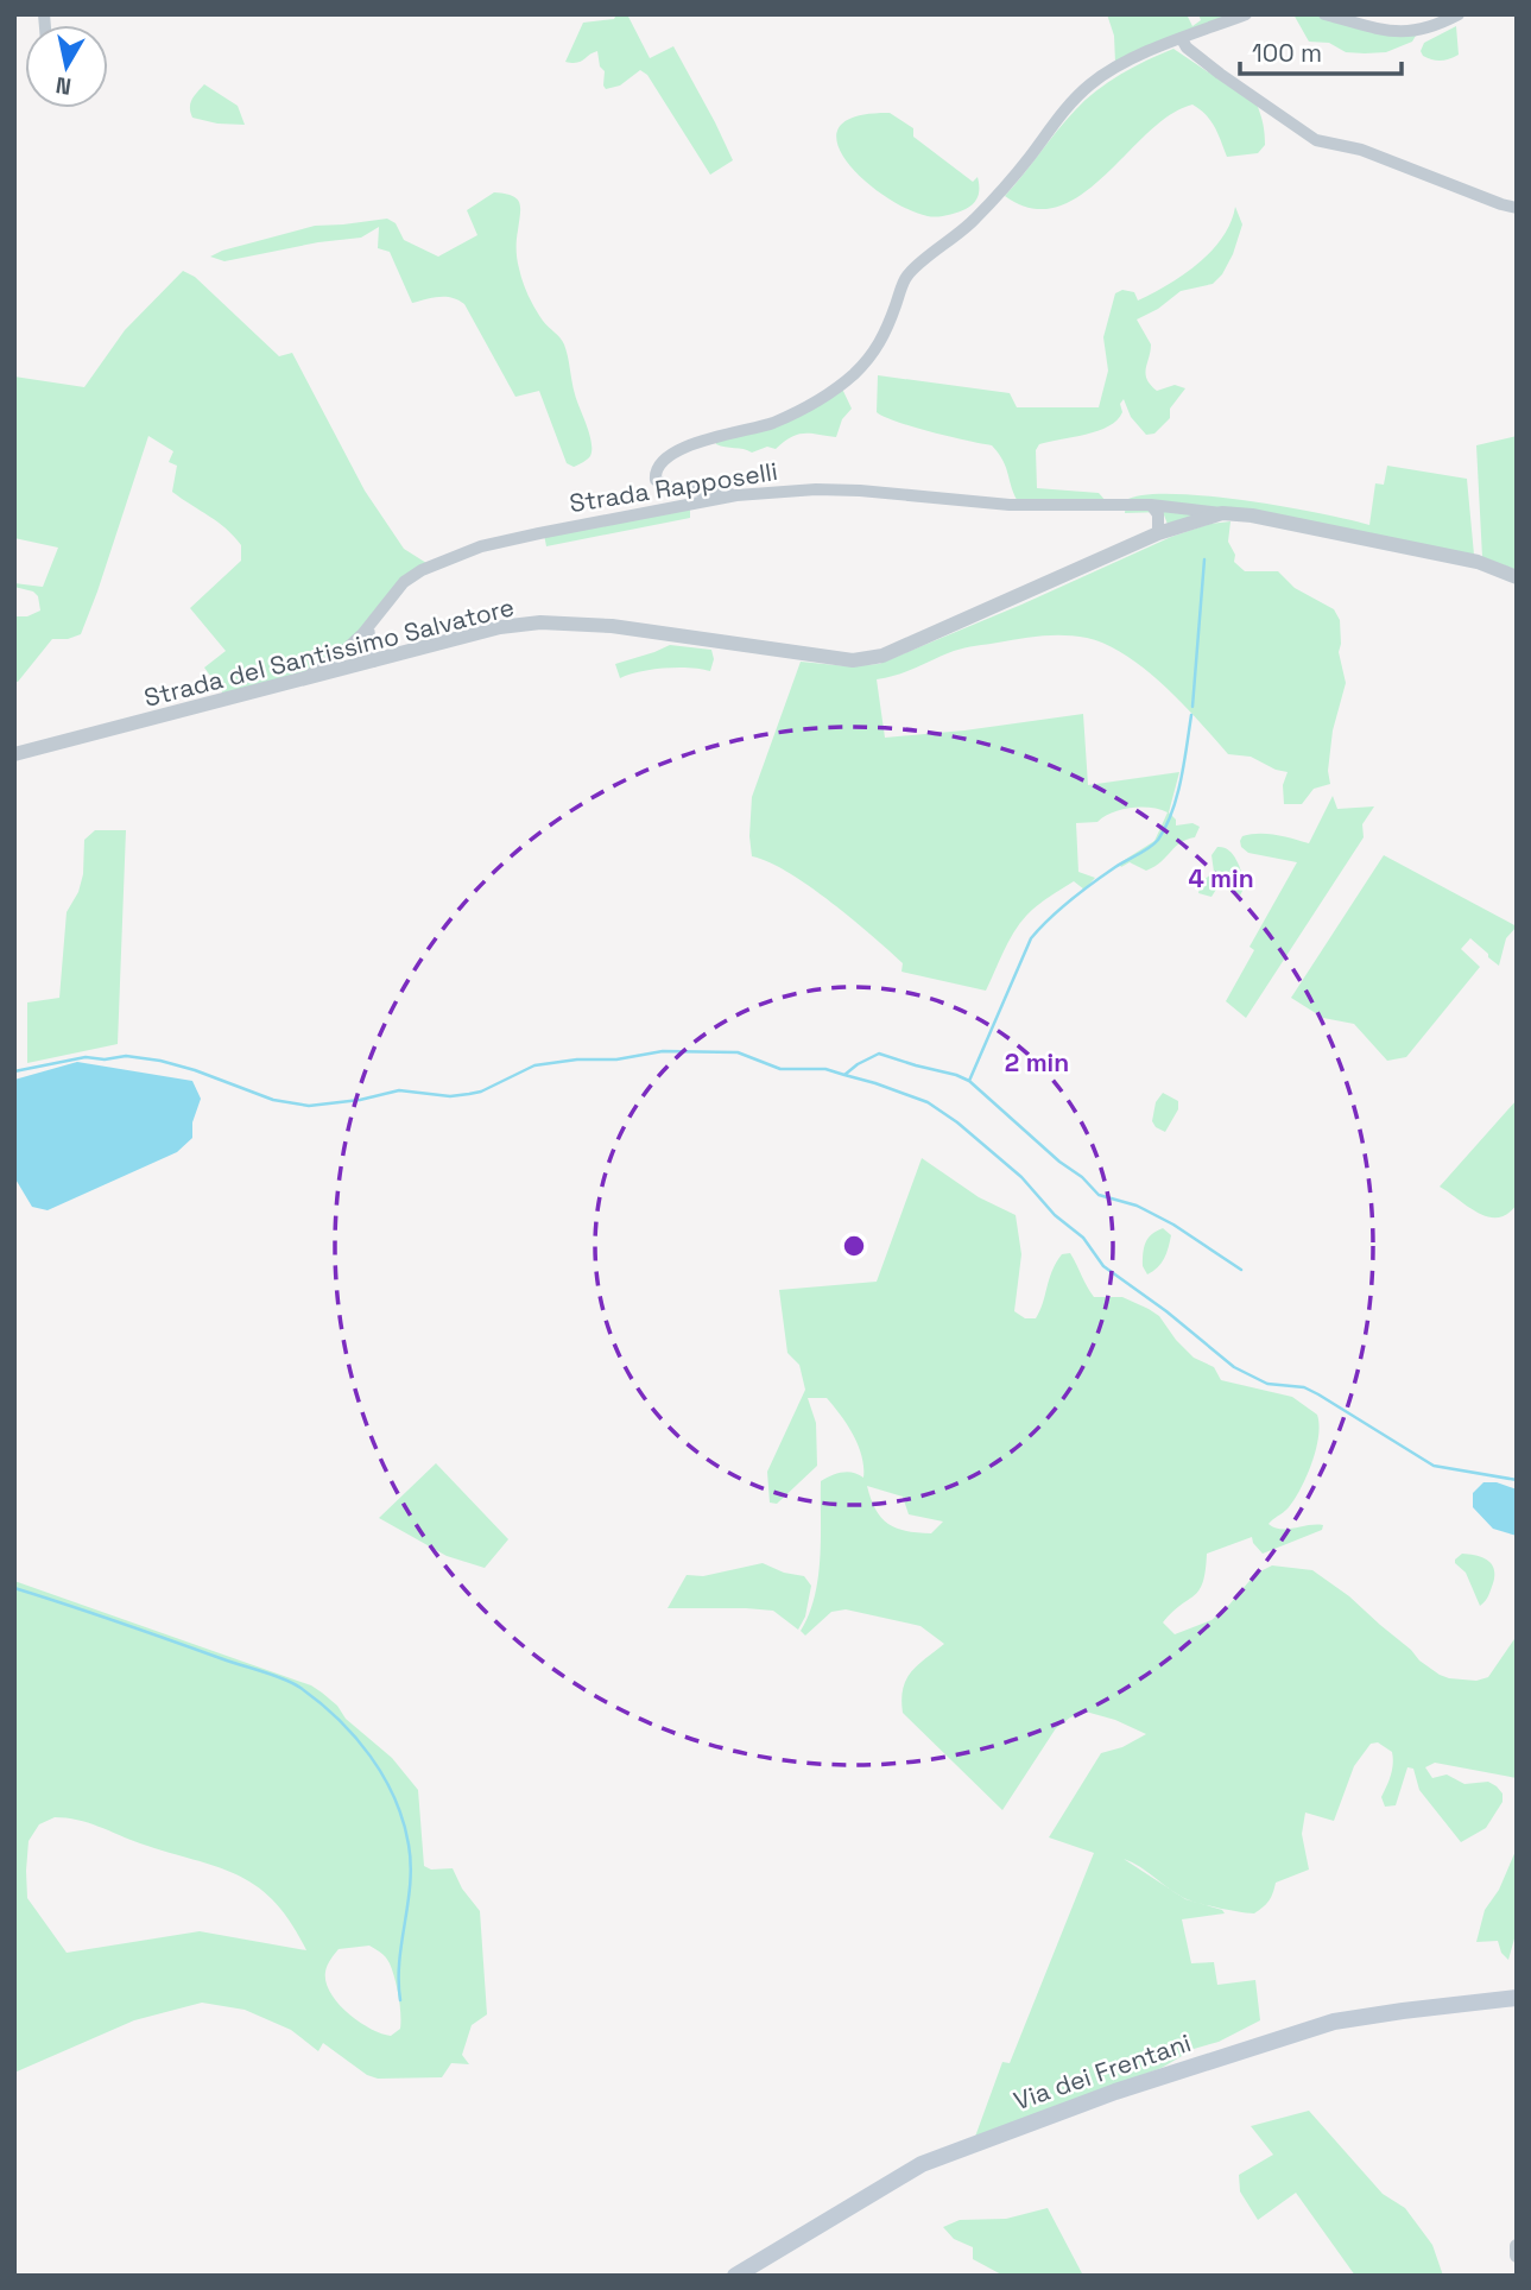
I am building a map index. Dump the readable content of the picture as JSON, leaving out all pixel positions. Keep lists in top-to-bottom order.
{
  "streets": {
    "main road": ["Via dei Frentani"],
    "street": ["Strada Rapposelli", "Strada del Santissimo Salvatore"]
  },
  "crossings": [
    ["Strada Rapposelli", "Strada del Santissimo Salvatore"]
  ],
  "scale_bar": "100 m",
  "north": "bottom",
  "rings": ["4 min", "2 min"]
}
